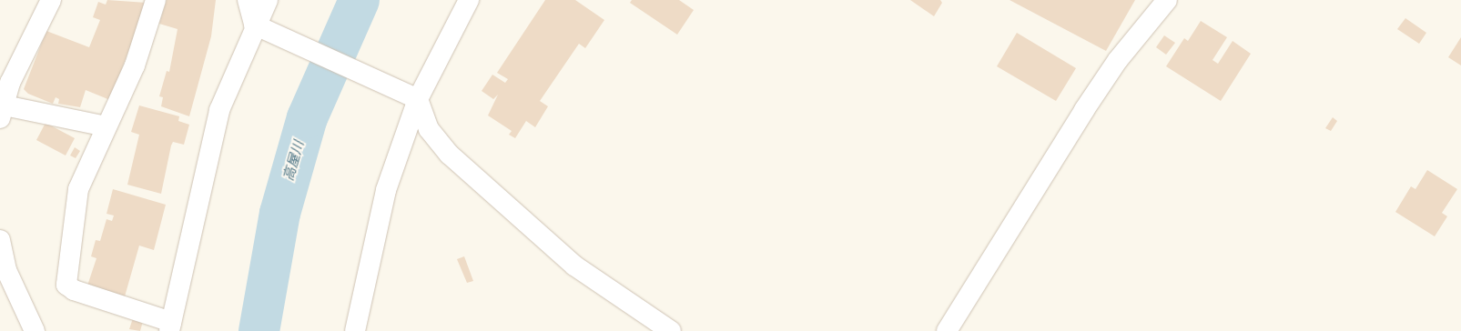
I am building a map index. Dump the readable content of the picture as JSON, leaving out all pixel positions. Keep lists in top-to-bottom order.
{
  "water": ["高屋川"]
}
